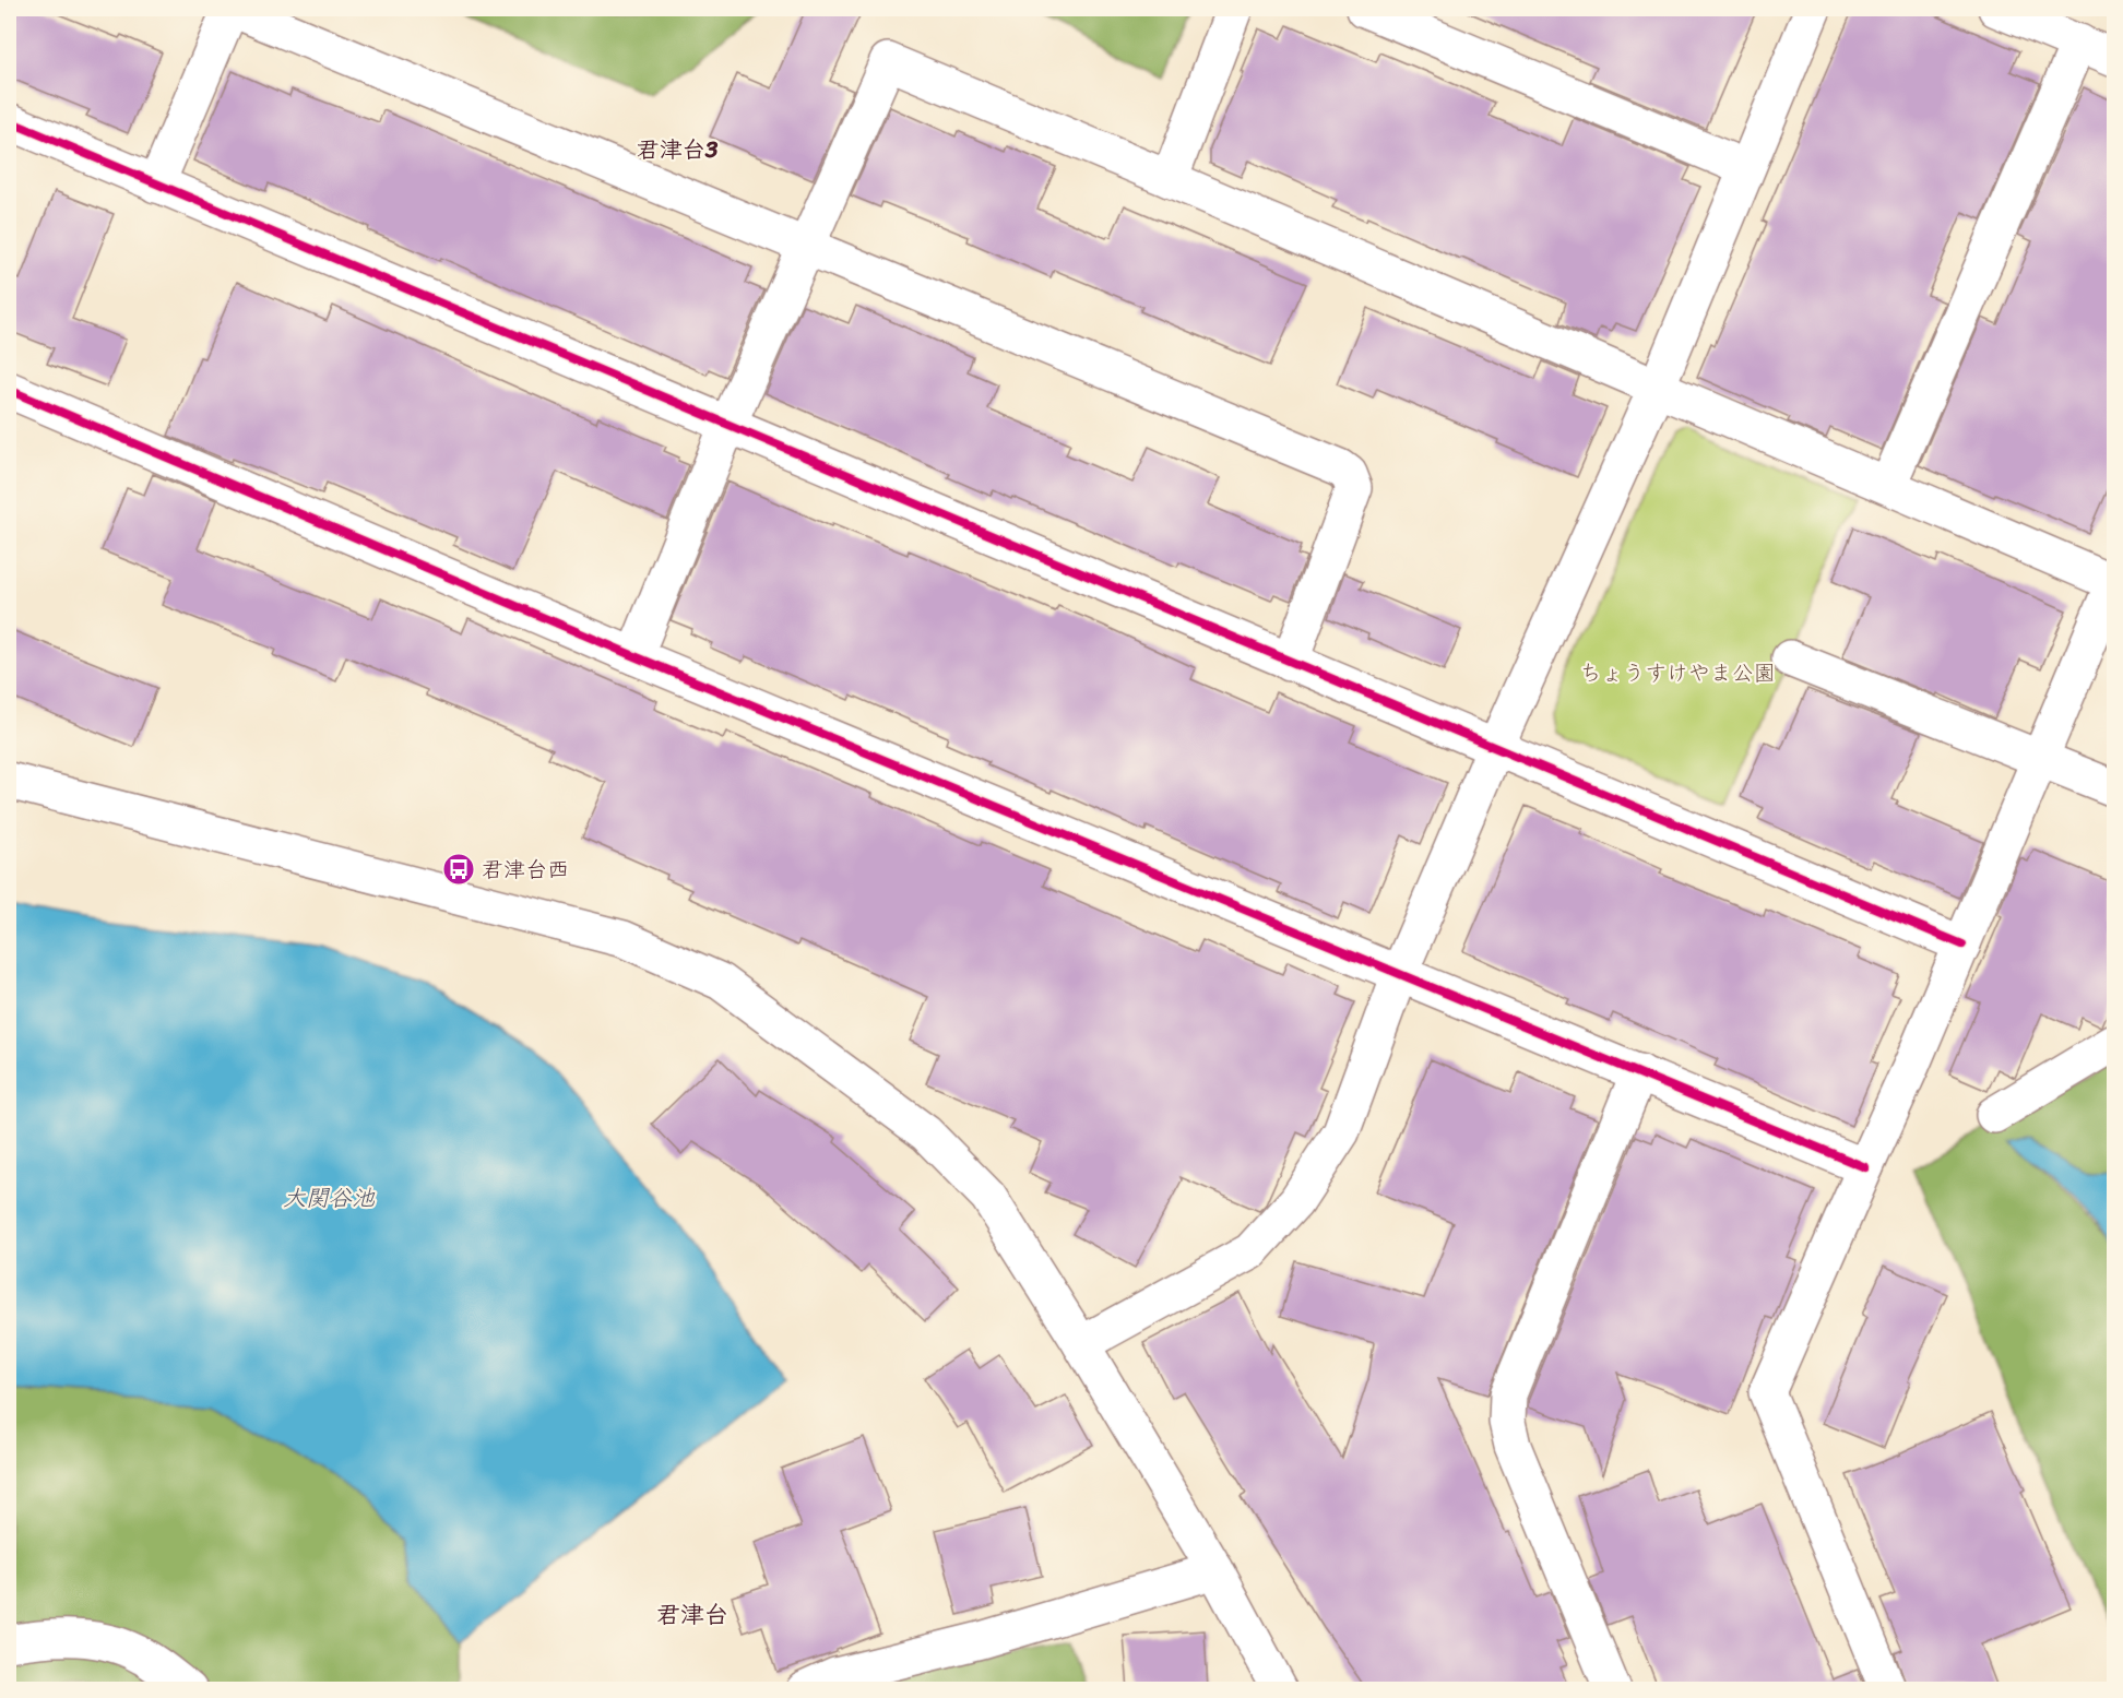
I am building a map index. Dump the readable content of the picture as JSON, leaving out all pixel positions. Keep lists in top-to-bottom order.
{
  "districts": ["君津台3", "君津台"],
  "water": ["大関谷池"],
  "parks": ["ちょうすけやま公園"],
  "places": {
    "bus stop": ["君津台西"]
  }
}
